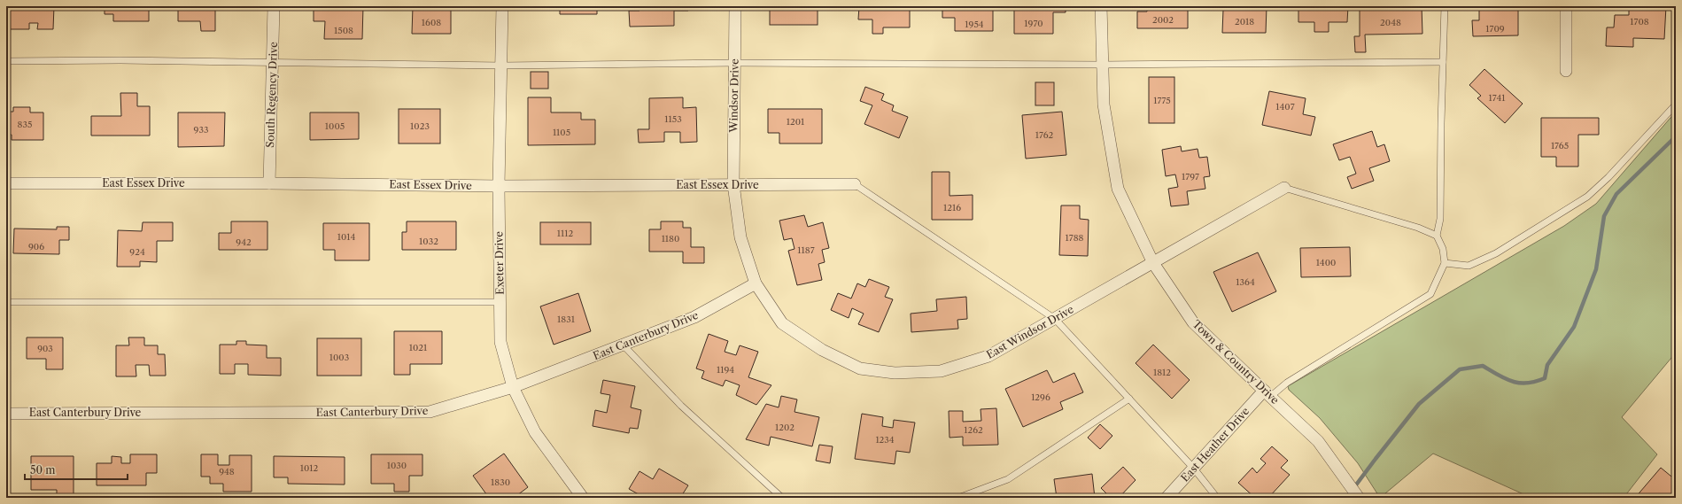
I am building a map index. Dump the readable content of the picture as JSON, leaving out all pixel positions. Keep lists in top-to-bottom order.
{
  "streets": {
    "street": [
      "South Regency Drive",
      "Windsor Drive",
      "East Essex Drive",
      "Exeter Drive",
      "East Windsor Drive",
      "East Canterbury Drive",
      "Town & Country Drive",
      "East Heather Drive"
    ]
  },
  "crossings": [
    ["South Regency Drive", "East Essex Drive"],
    ["Windsor Drive", "East Essex Drive"],
    ["Windsor Drive", "East Windsor Drive"],
    ["East Essex Drive", "Exeter Drive"],
    ["East Essex Drive", "East Windsor Drive"],
    ["Exeter Drive", "East Canterbury Drive"],
    ["East Windsor Drive", "East Canterbury Drive"],
    ["East Windsor Drive", "Town & Country Drive"],
    ["Town & Country Drive", "East Heather Drive"]
  ],
  "house_numbers": [
    "2002",
    "2018",
    "1708",
    "1608",
    "2048",
    "1970",
    "1954",
    "1709",
    "1508",
    "1741",
    "1775",
    "1407",
    "1153",
    "1201",
    "835",
    "1005",
    "1023",
    "933",
    "1105",
    "1762",
    "1765",
    "1797",
    "1216",
    "1112",
    "1014",
    "1788",
    "1180",
    "1032",
    "942",
    "906",
    "1187",
    "924",
    "1400",
    "1364",
    "1831",
    "1021",
    "903",
    "1003",
    "1194",
    "1812",
    "1296",
    "1202",
    "1262",
    "1234",
    "1030",
    "1012",
    "948",
    "1830"
  ],
  "scale_bar": "50 m"
}
